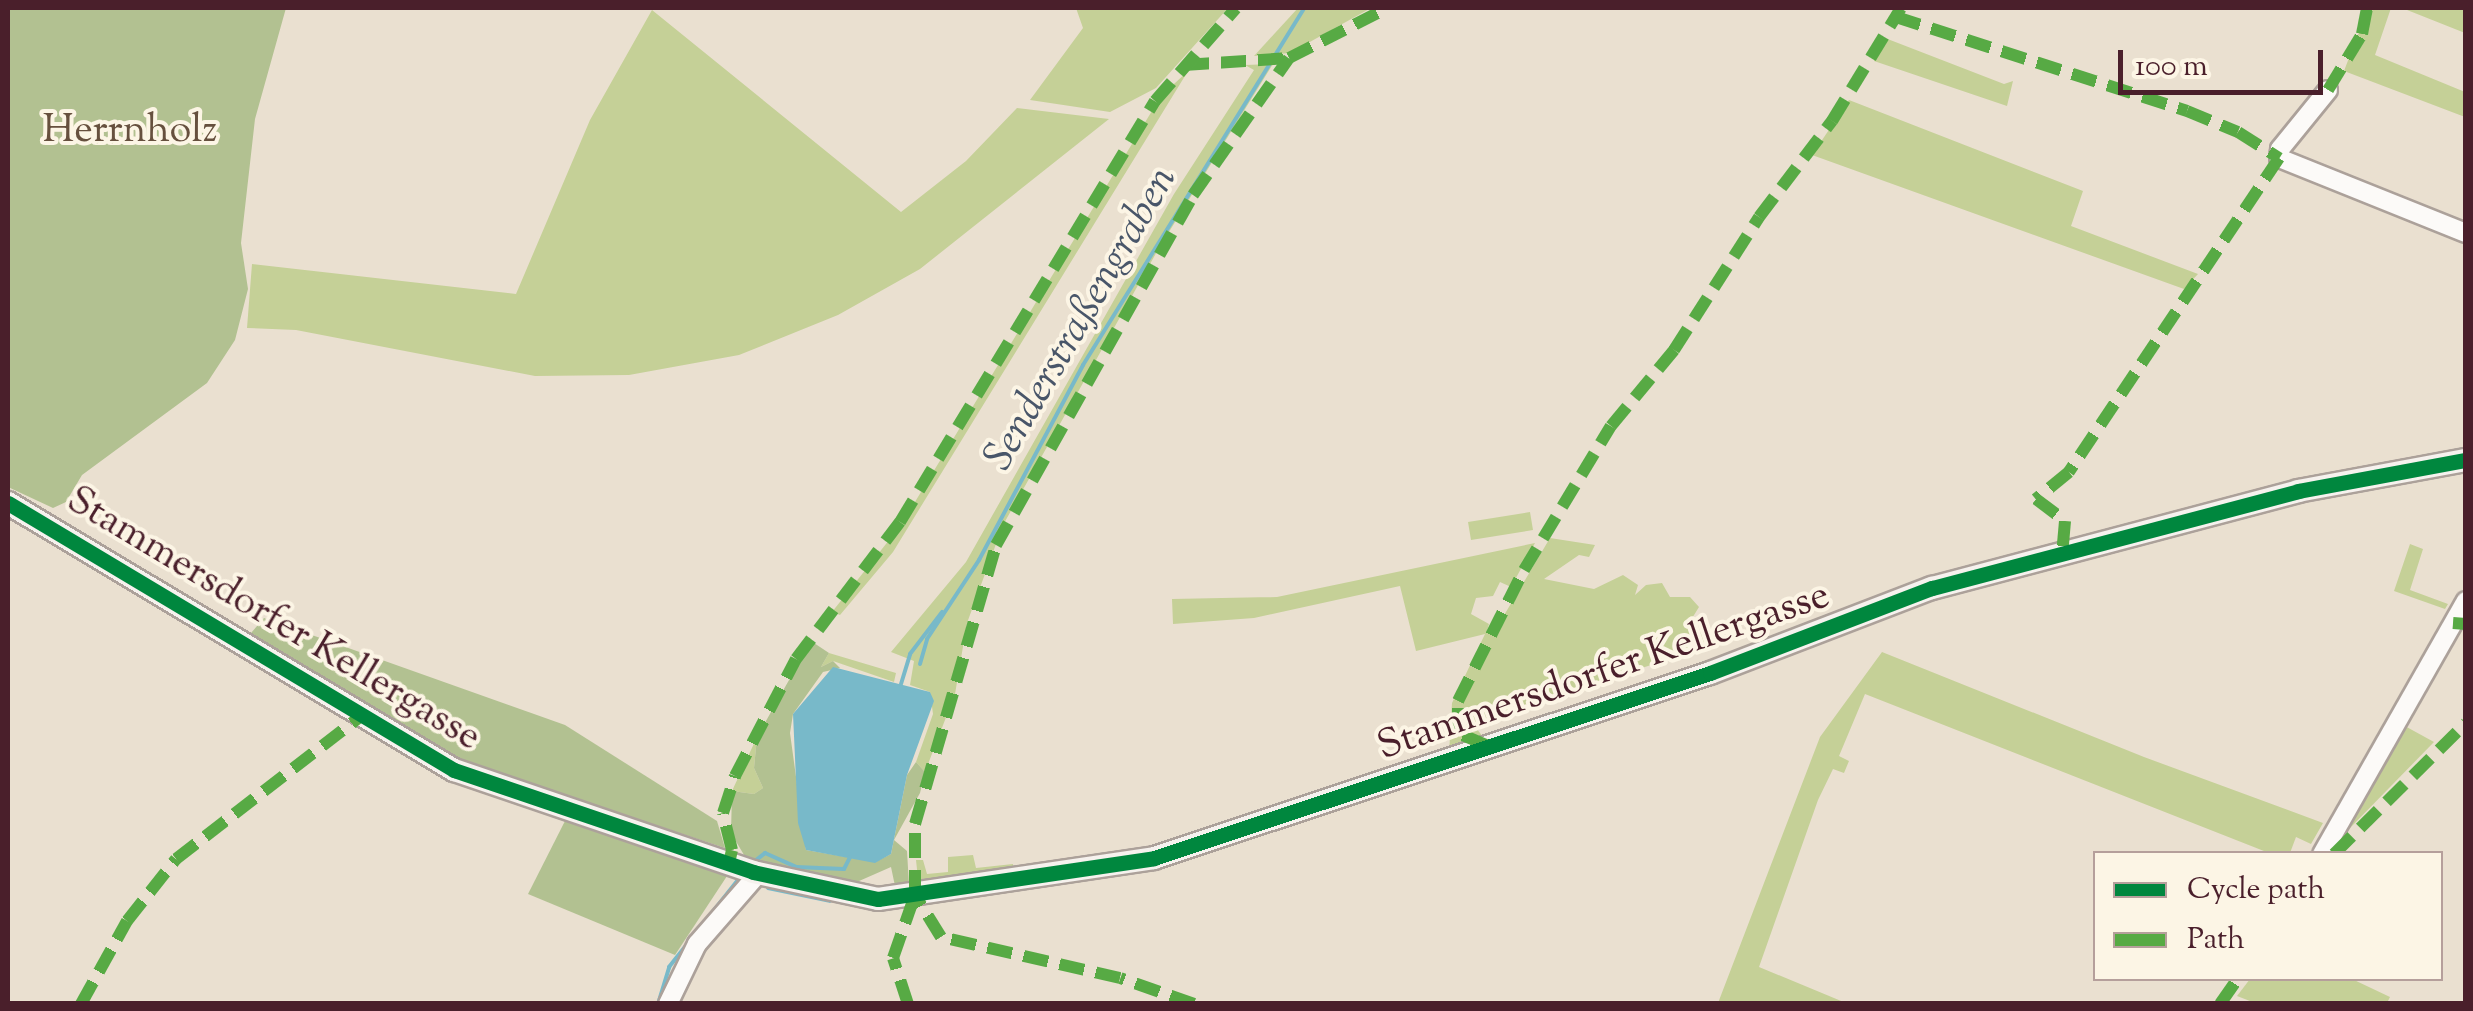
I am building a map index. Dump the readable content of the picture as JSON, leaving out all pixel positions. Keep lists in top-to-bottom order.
{
  "streets": {
    "street": ["Stammersdorfer Kellergasse"]
  },
  "water": ["Senderstraßengraben"],
  "parks": ["Herrnholz"],
  "legend": ["Cycle path", "Path"],
  "scale_bar": "100 m"
}
